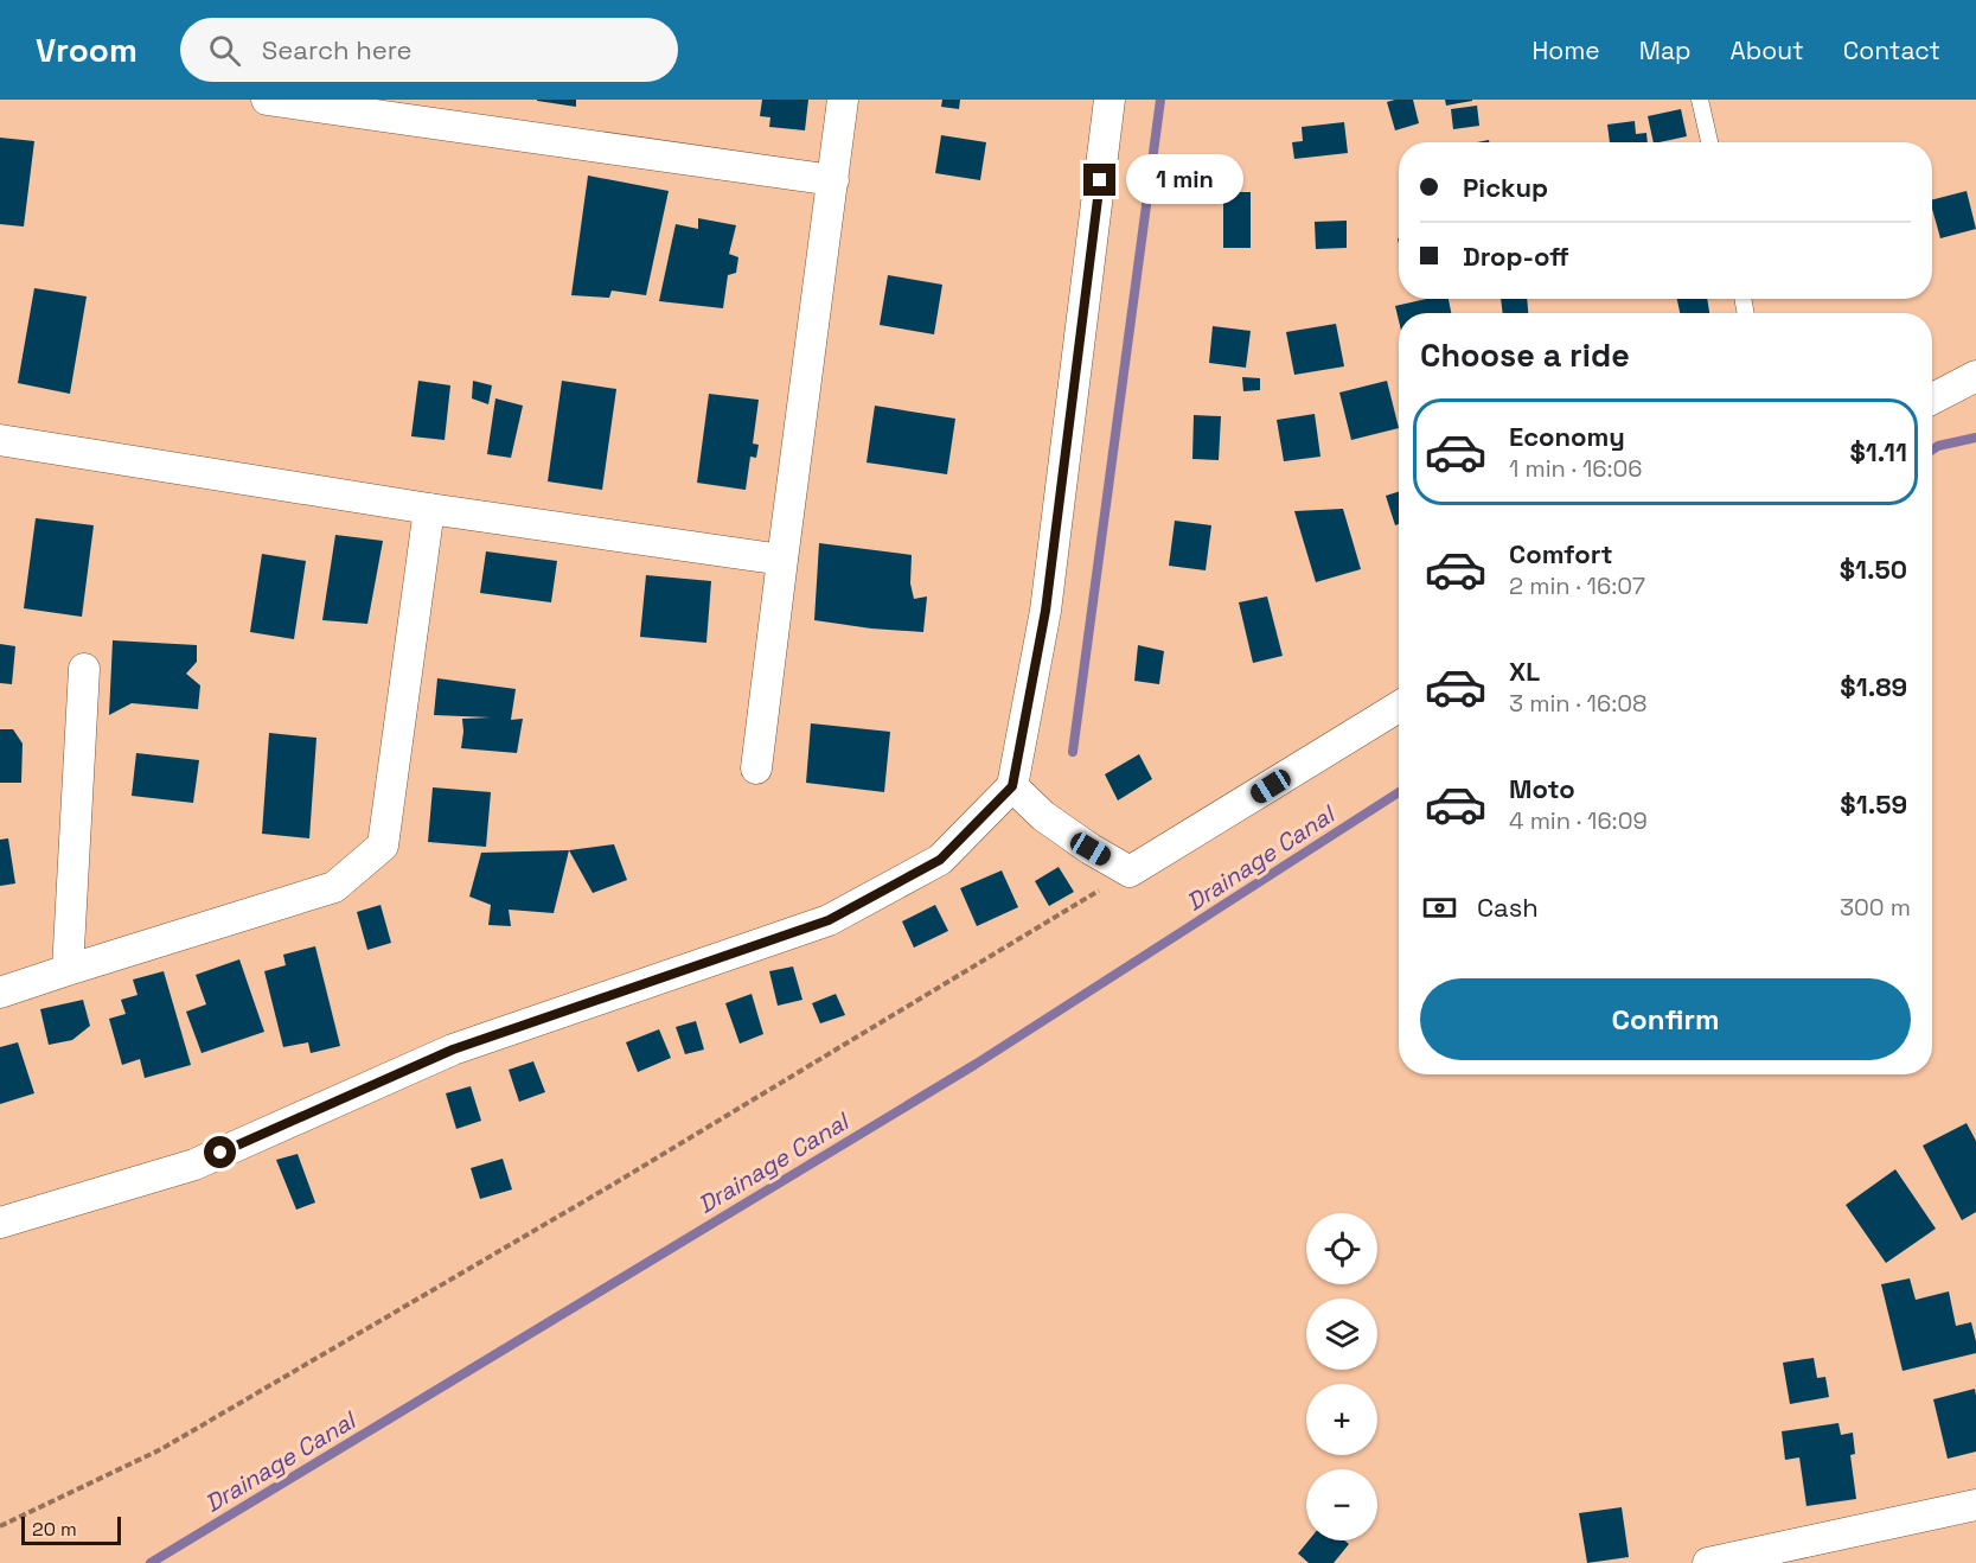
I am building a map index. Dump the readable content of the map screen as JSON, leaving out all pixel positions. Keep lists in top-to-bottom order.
{
  "water": ["Drainage Canal"],
  "scale_bar": "20 m",
  "page": {
    "header": "Vroom",
    "search": "Search here",
    "nav": [
      "Home",
      "Map",
      "About",
      "Contact"
    ],
    "banner": ["Pickup", "Drop-off"],
    "bubble": "1 min",
    "heading": "Choose a ride",
    "list": [
      {
        "name": "Economy",
        "note": "1 min · 16:06",
        "value": "$1.11"
      },
      {
        "name": "Comfort",
        "note": "2 min · 16:07",
        "value": "$1.50"
      },
      {
        "name": "XL",
        "note": "3 min · 16:08",
        "value": "$1.89"
      },
      {
        "name": "Moto",
        "note": "4 min · 16:09",
        "value": "$1.59"
      }
    ],
    "pay": ["Cash", "300 m"],
    "buttons": "Confirm",
    "map_buttons": ["+", "−"],
    "scale": "20 m"
  }
}
